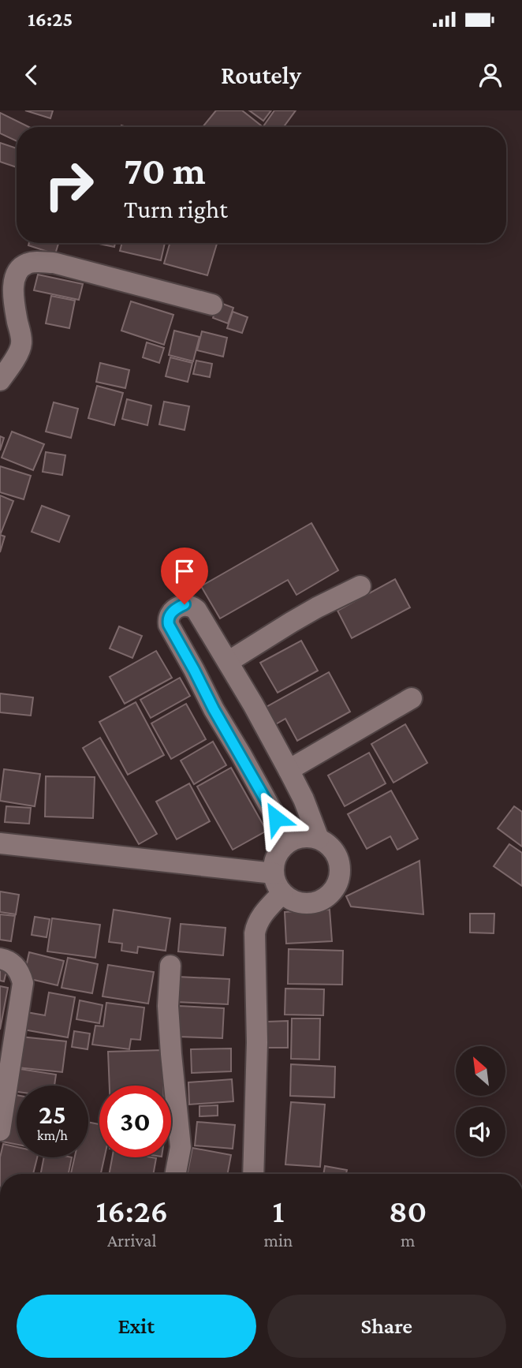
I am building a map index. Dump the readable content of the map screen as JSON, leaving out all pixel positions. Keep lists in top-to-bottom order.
{
  "north": "top left",
  "page": {
    "status": "16:25",
    "header": "Routely",
    "turn": ["70 m", "Turn right"],
    "speed": "25 km/h",
    "limit": "30",
    "eta": [
      "16:26",
      "Arrival",
      "1",
      "min",
      "80",
      "m"
    ],
    "buttons": ["Exit", "Share"]
  }
}
